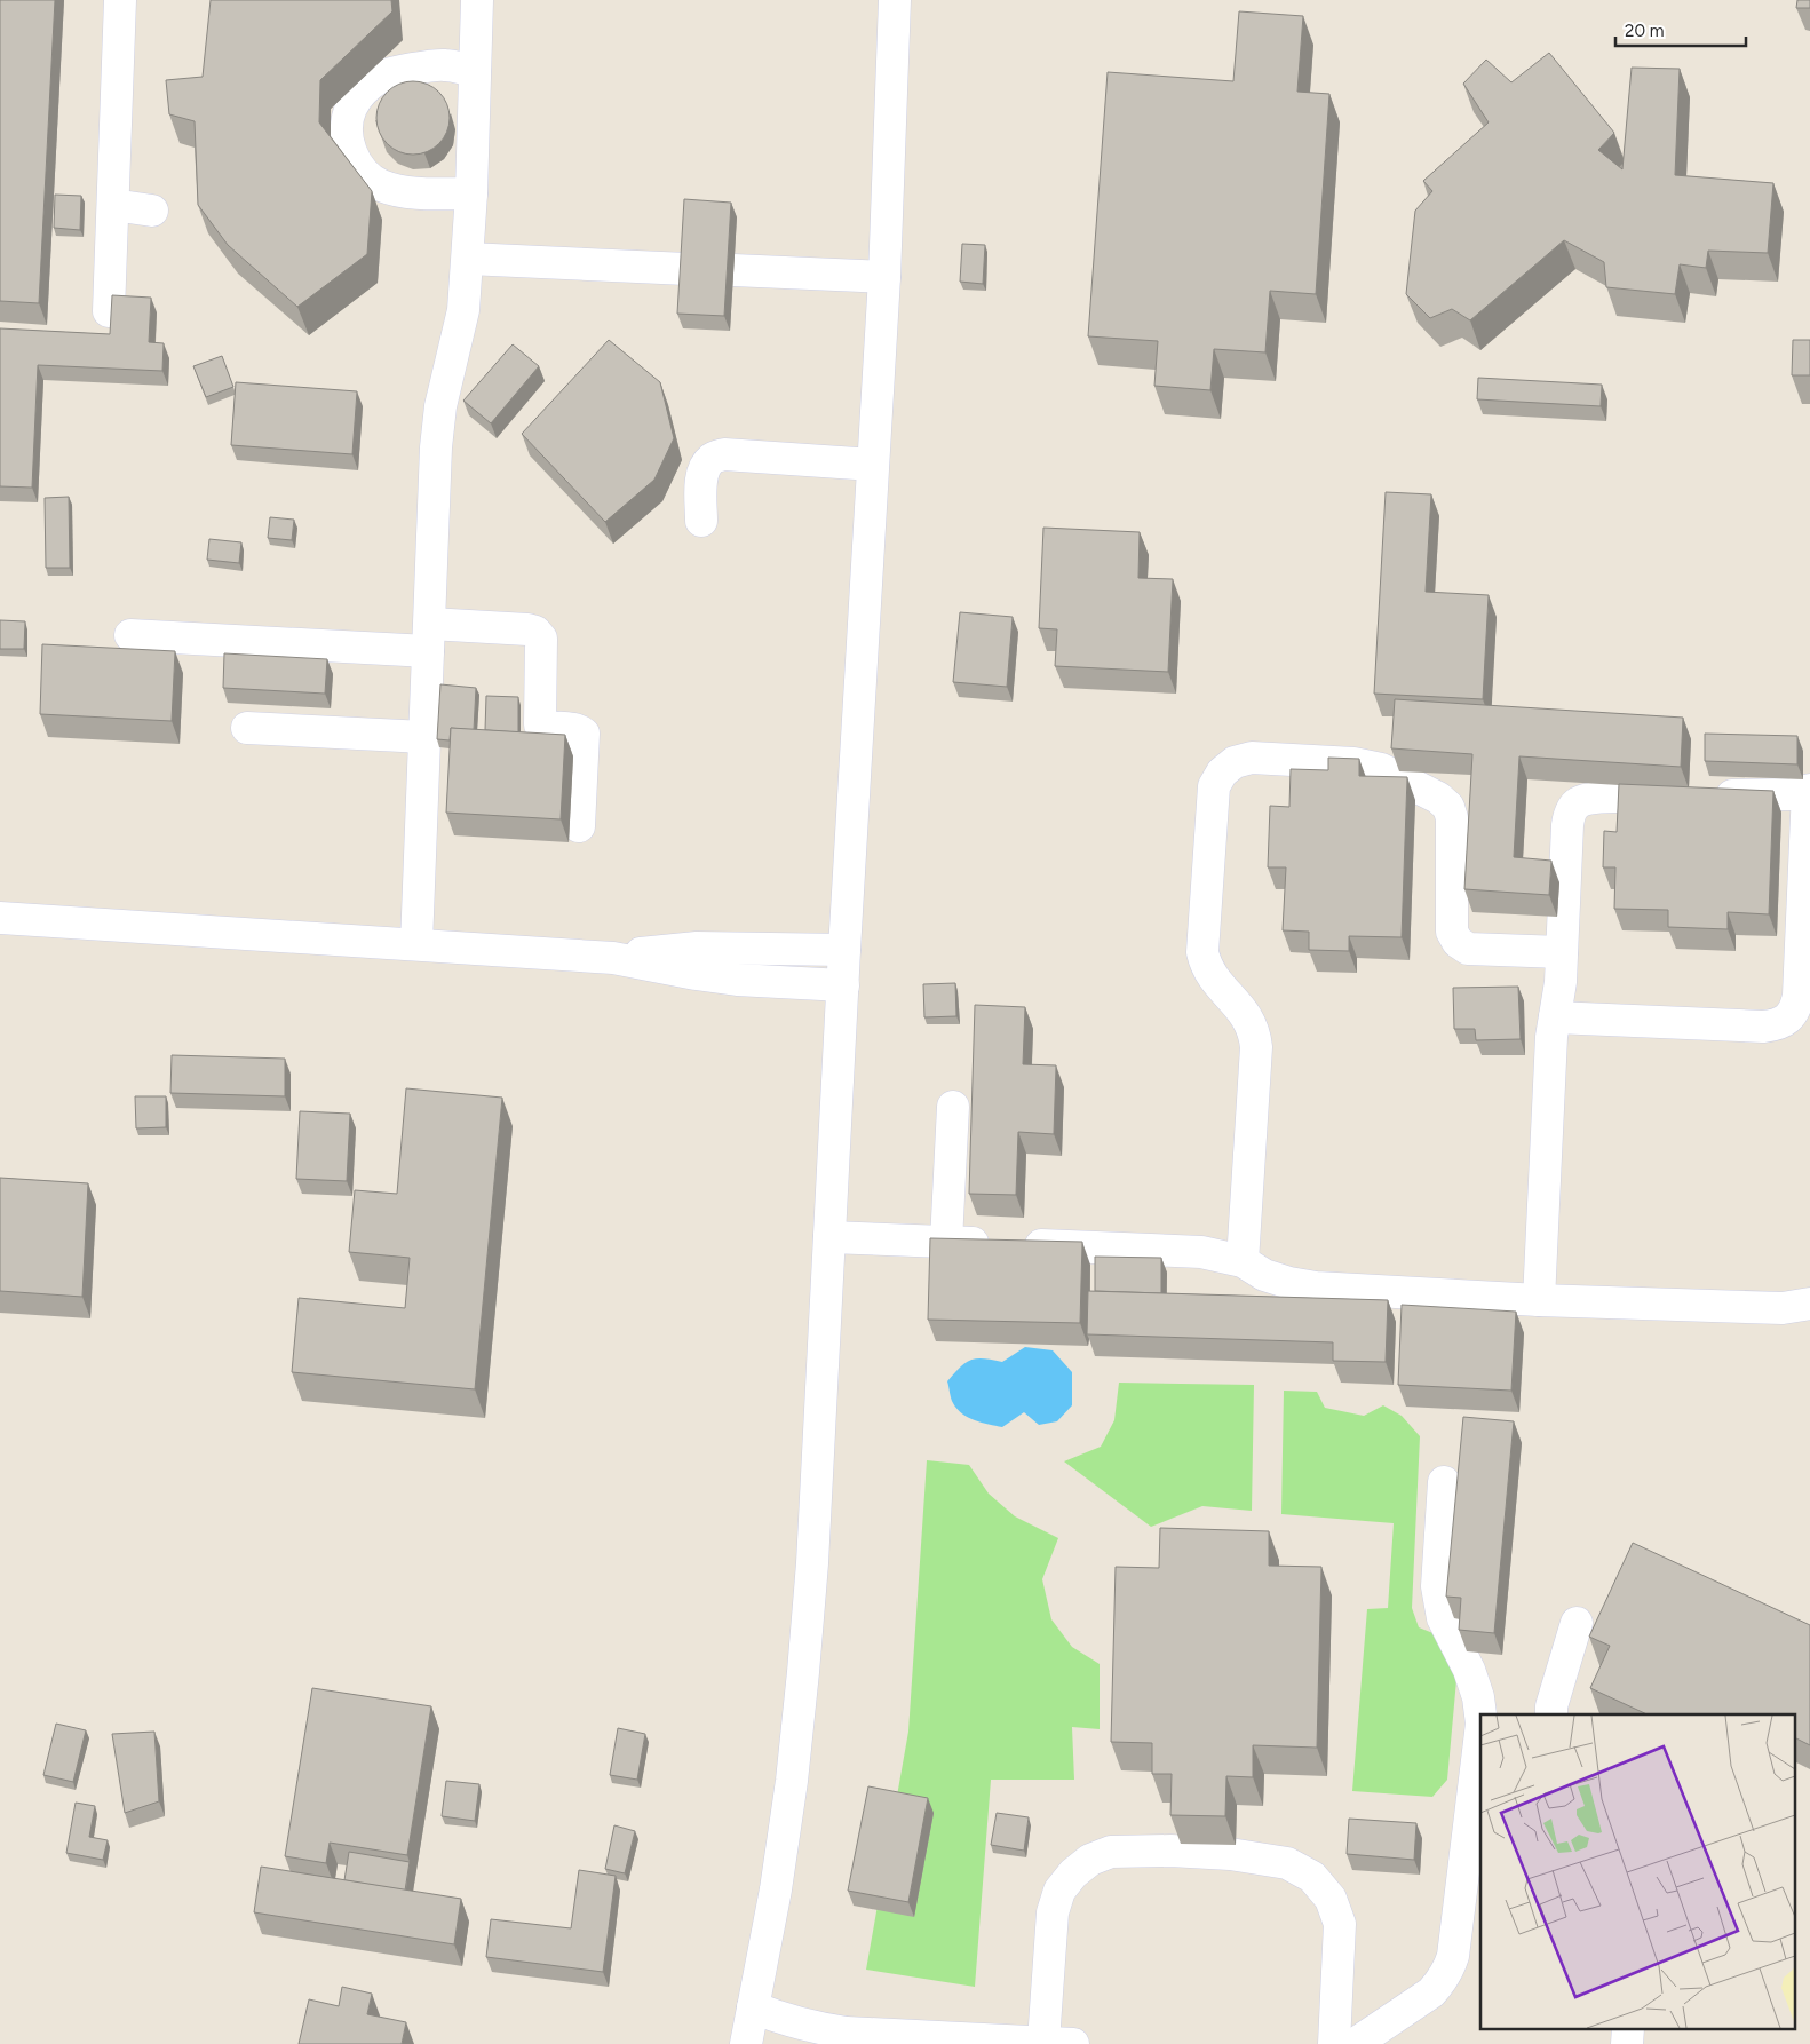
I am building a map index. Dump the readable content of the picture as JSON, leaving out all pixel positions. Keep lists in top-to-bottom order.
{
  "scale_bar": "20 m"
}
